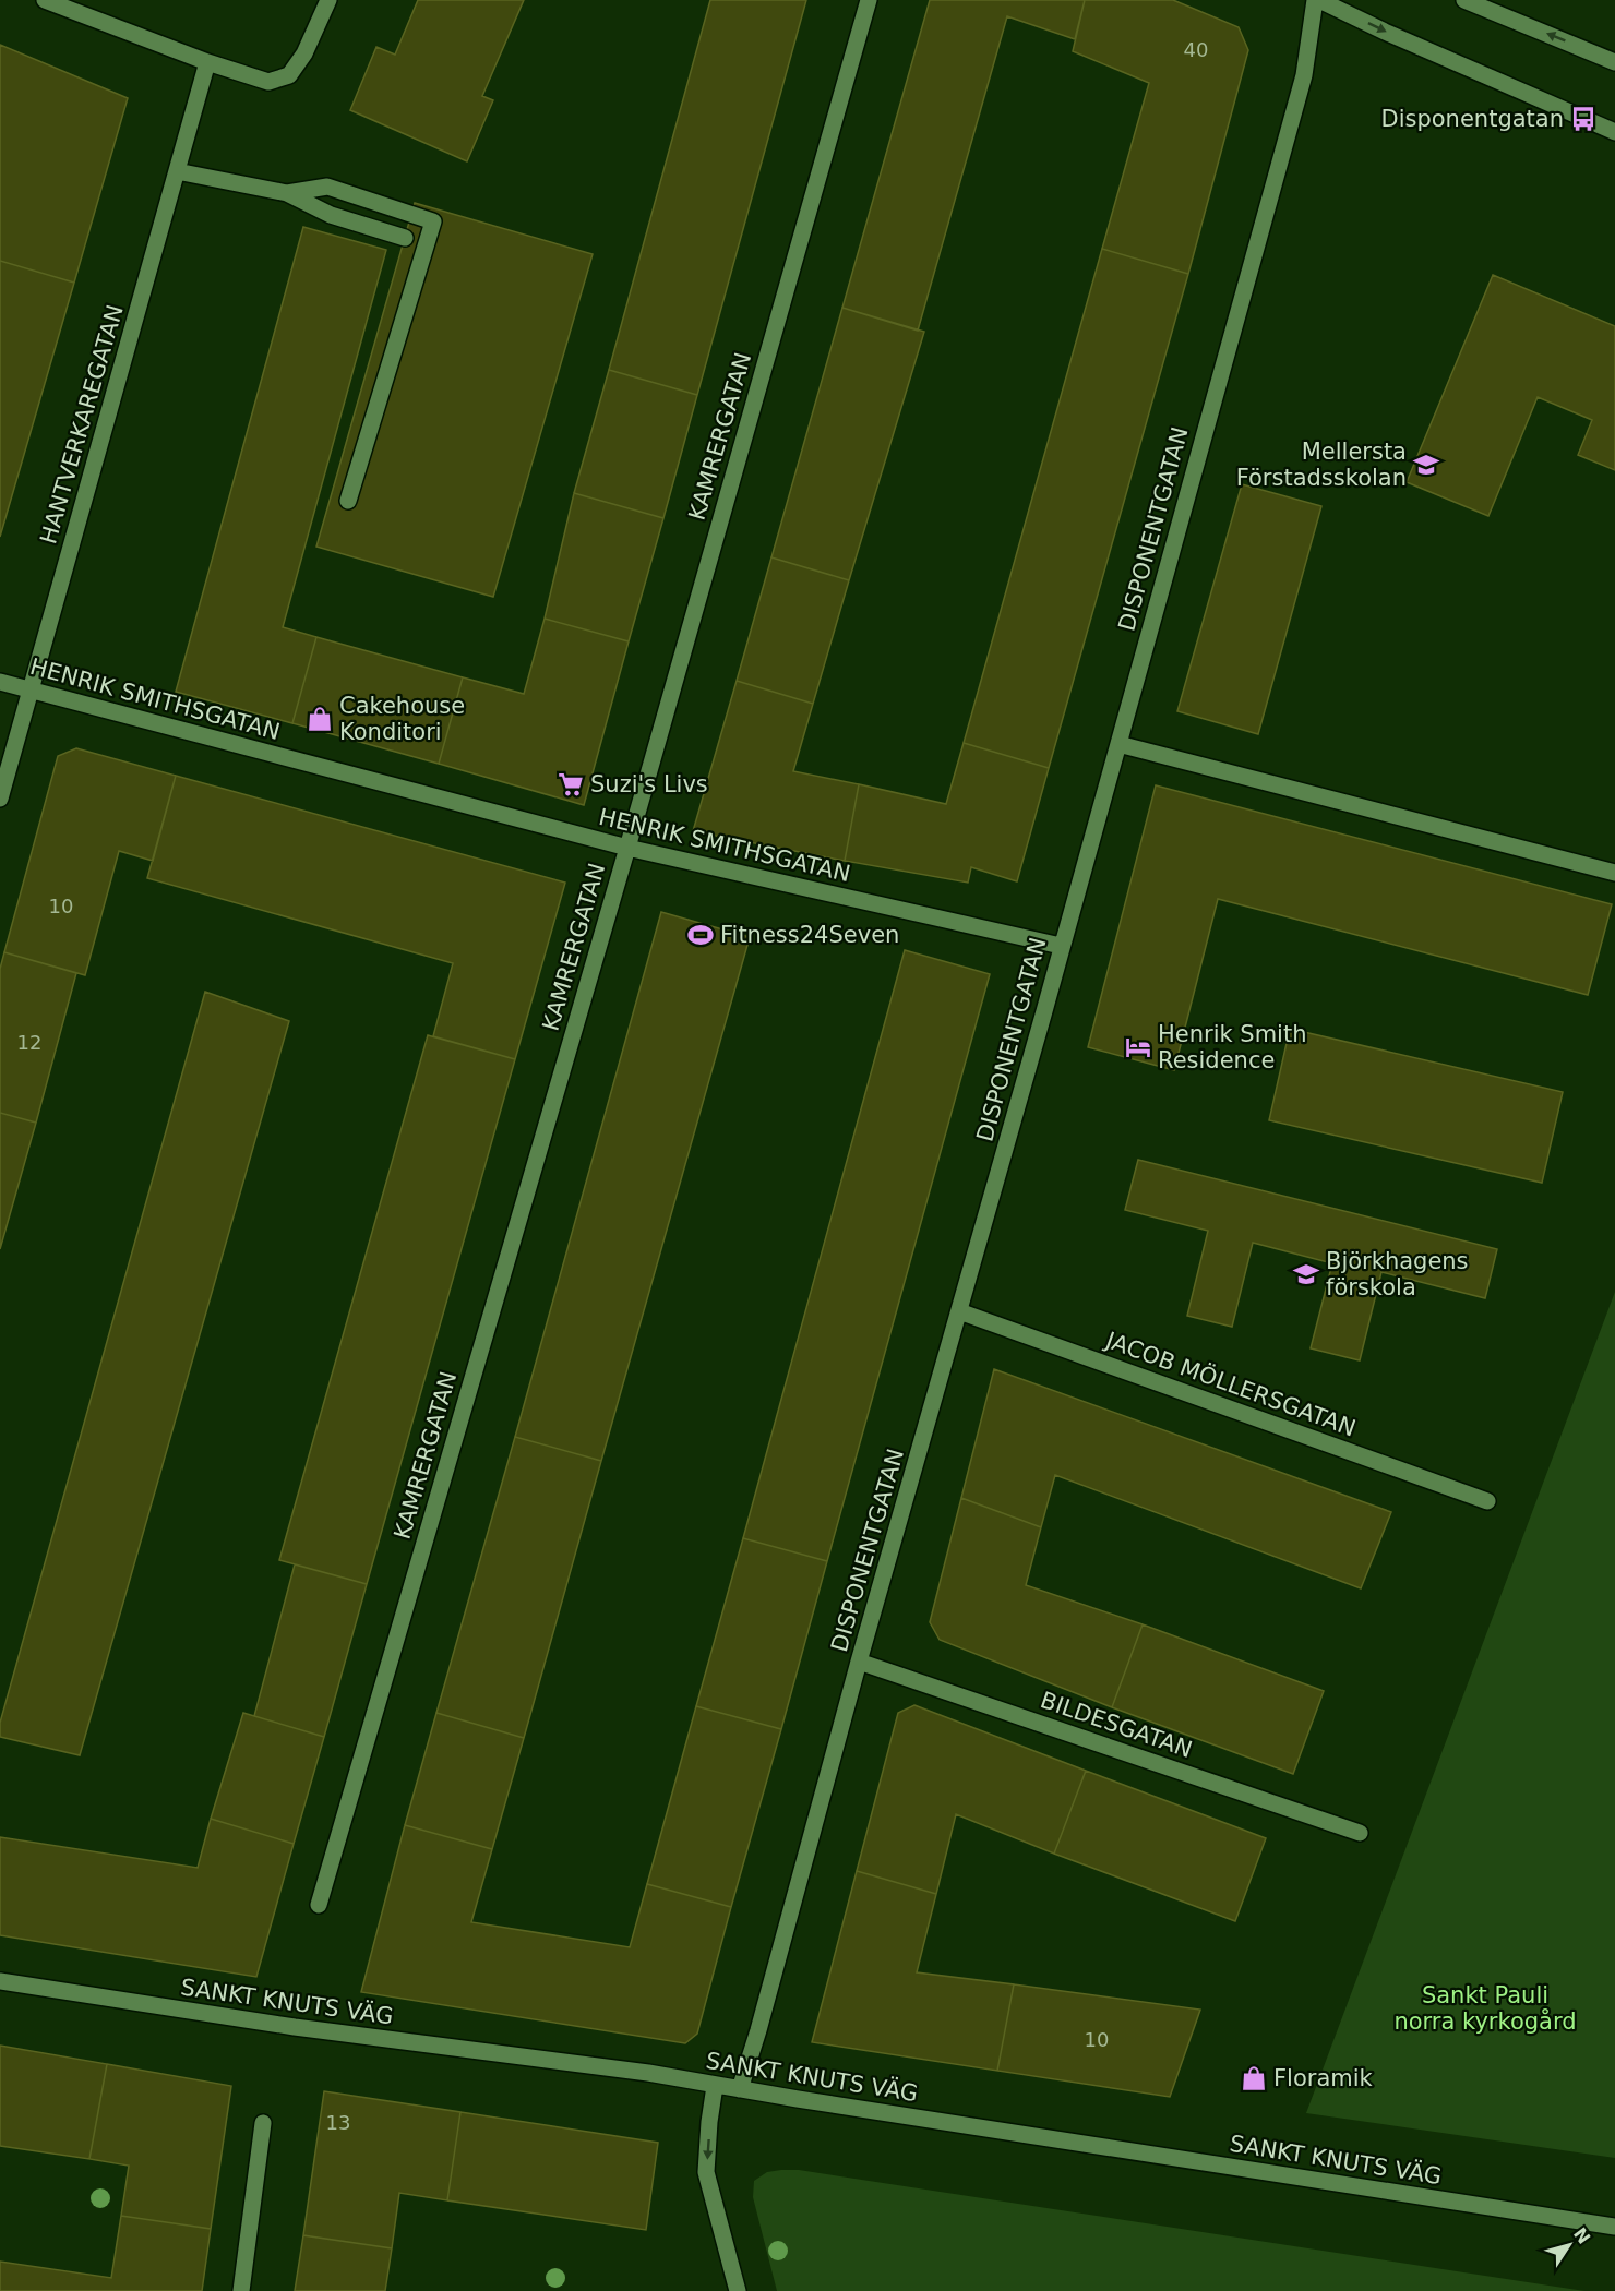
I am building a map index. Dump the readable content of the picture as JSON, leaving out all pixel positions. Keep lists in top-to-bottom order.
{
  "streets": {
    "street": [
      "HANTVERKAREGATAN",
      "KAMRERGATAN",
      "DISPONENTGATAN",
      "HENRIK SMITHSGATAN",
      "JACOB MÖLLERSGATAN",
      "BILDESGATAN",
      "SANKT KNUTS VÄG"
    ]
  },
  "crossings": [
    ["HANTVERKAREGATAN", "HENRIK SMITHSGATAN"],
    ["KAMRERGATAN", "HENRIK SMITHSGATAN"],
    ["DISPONENTGATAN", "HENRIK SMITHSGATAN"],
    ["DISPONENTGATAN", "JACOB MÖLLERSGATAN"],
    ["DISPONENTGATAN", "BILDESGATAN"],
    ["DISPONENTGATAN", "SANKT KNUTS VÄG"]
  ],
  "parks": ["Sankt Pauli norra kyrkogård"],
  "places": {
    "bus stop": ["Disponentgatan"],
    "school or university": ["Mellersta Förstadsskolan", "Björkhagens förskola"],
    "shop": ["Cakehouse Konditori", "Floramik"],
    "supermarket": ["Suzi's Livs"],
    "sports": ["Fitness24Seven"],
    "hotel": ["Henrik Smith Residence"]
  },
  "house_numbers": [
    "40",
    "10",
    "12",
    "10",
    "13"
  ],
  "north": "top right"
}
